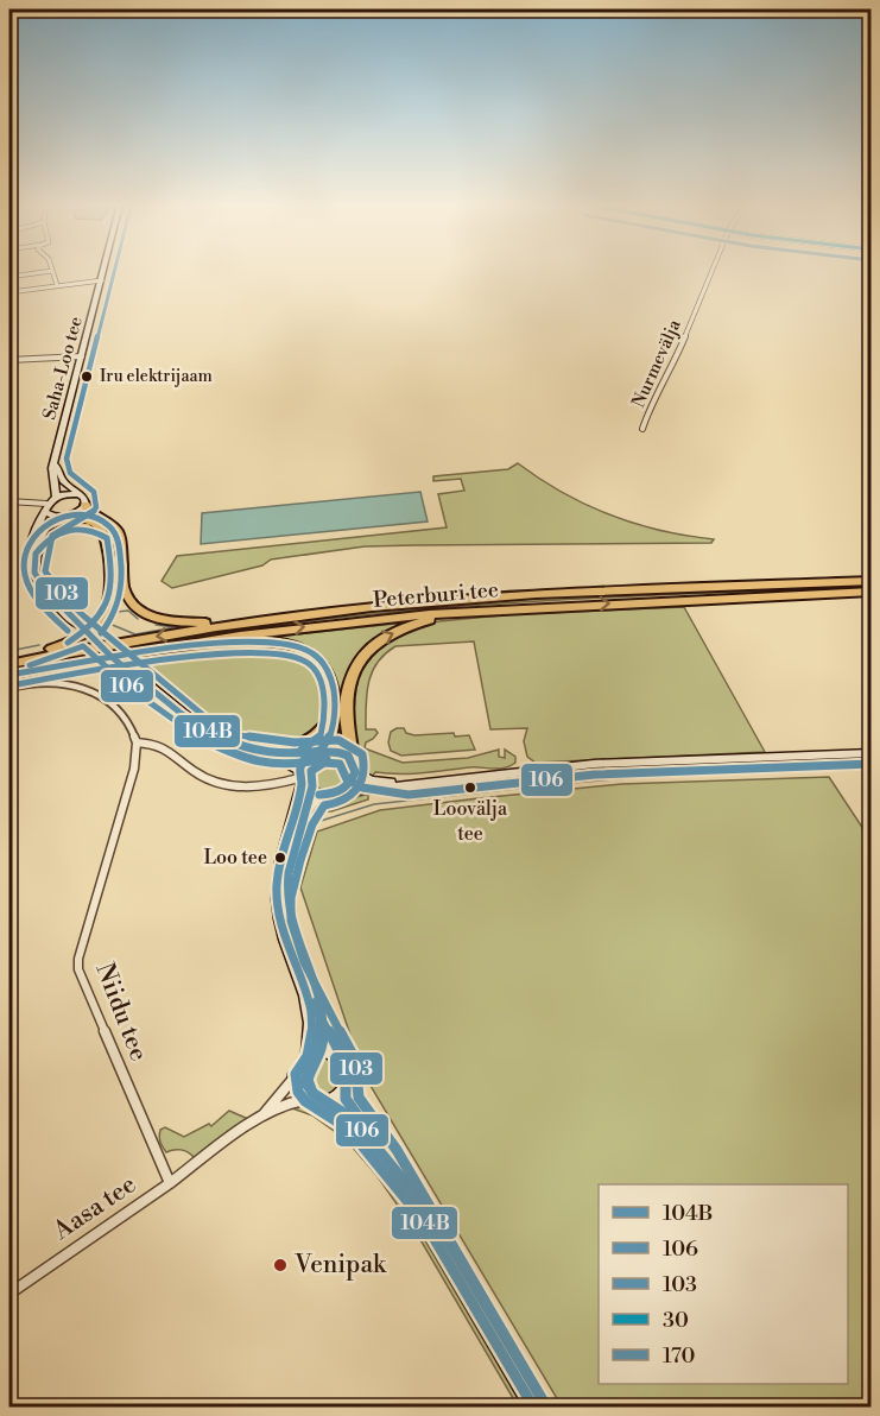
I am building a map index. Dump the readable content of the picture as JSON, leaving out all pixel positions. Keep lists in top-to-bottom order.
{
  "streets": {
    "highway": ["Peterburi tee"],
    "street": [
      "Nurmevälja",
      "Saha-Loo tee",
      "Niidu tee",
      "Aasa tee"
    ]
  },
  "crossings": [
    ["Niidu tee", "Aasa tee"]
  ],
  "places": [
    "Iru elektrijaam",
    "Loovälja tee",
    "Loo tee",
    "Venipak"
  ],
  "lines": ["transit line 103", "transit line 106", "transit line 104B"],
  "legend": [
    "104B",
    "106",
    "103",
    "30",
    "170"
  ]
}
